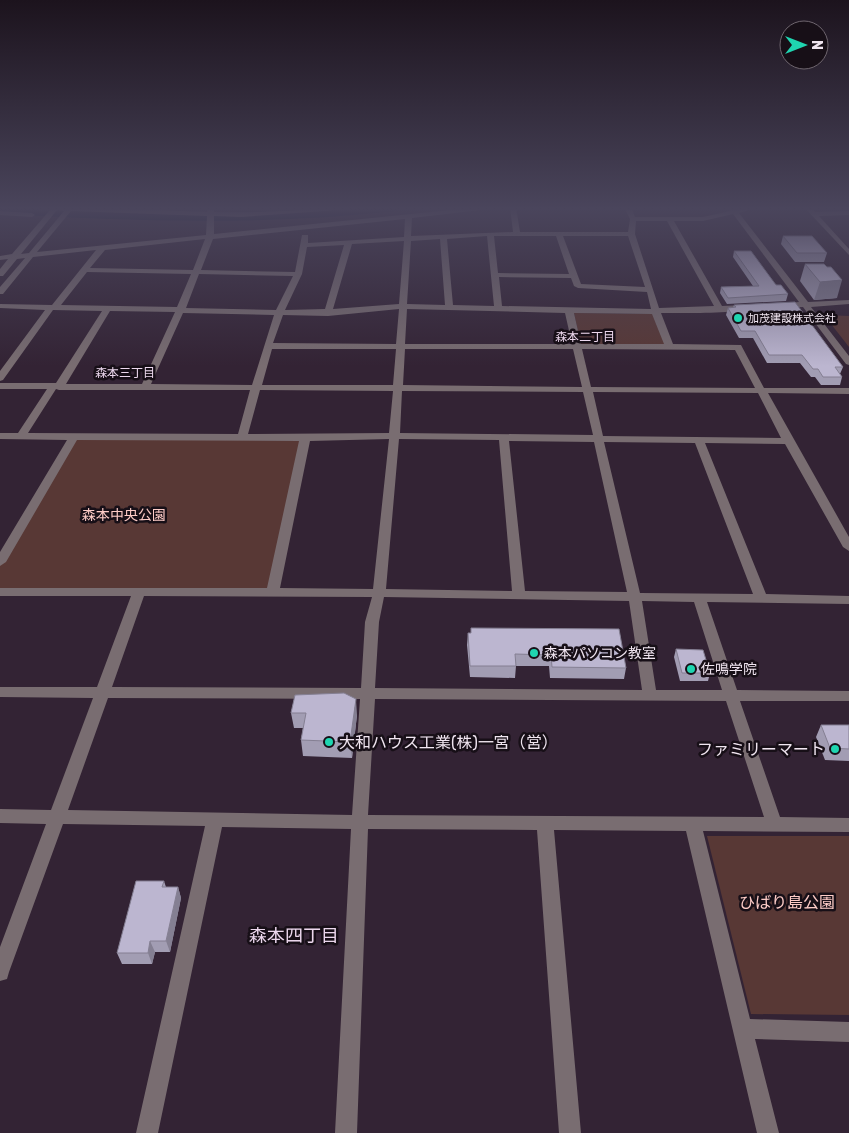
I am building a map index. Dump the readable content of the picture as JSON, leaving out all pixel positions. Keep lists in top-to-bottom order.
{
  "districts": ["森本二丁目", "森本三丁目", "森本四丁目"],
  "parks": ["森本中央公園", "ひばり島公園"],
  "places": [
    "加茂建設株式会社",
    "森本パソコン教室",
    "佐鳴学院",
    "大和ハウス工業(株)一宮（営）",
    "ファミリーマート"
  ],
  "north": "right"
}
